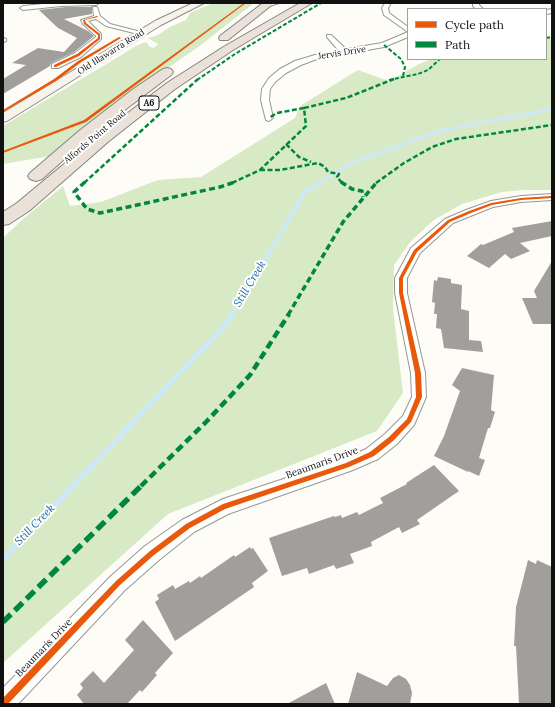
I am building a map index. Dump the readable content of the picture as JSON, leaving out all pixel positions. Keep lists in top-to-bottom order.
{
  "streets": {
    "highway": ["A6", "Alfords Point Road"],
    "street": ["Old Illawarra Road", "Jervis Drive", "Beaumaris Drive"]
  },
  "crossings": [
    ["A6", "Alfords Point Road"]
  ],
  "water": ["Still Creek"],
  "legend": ["Cycle path", "Path"]
}
